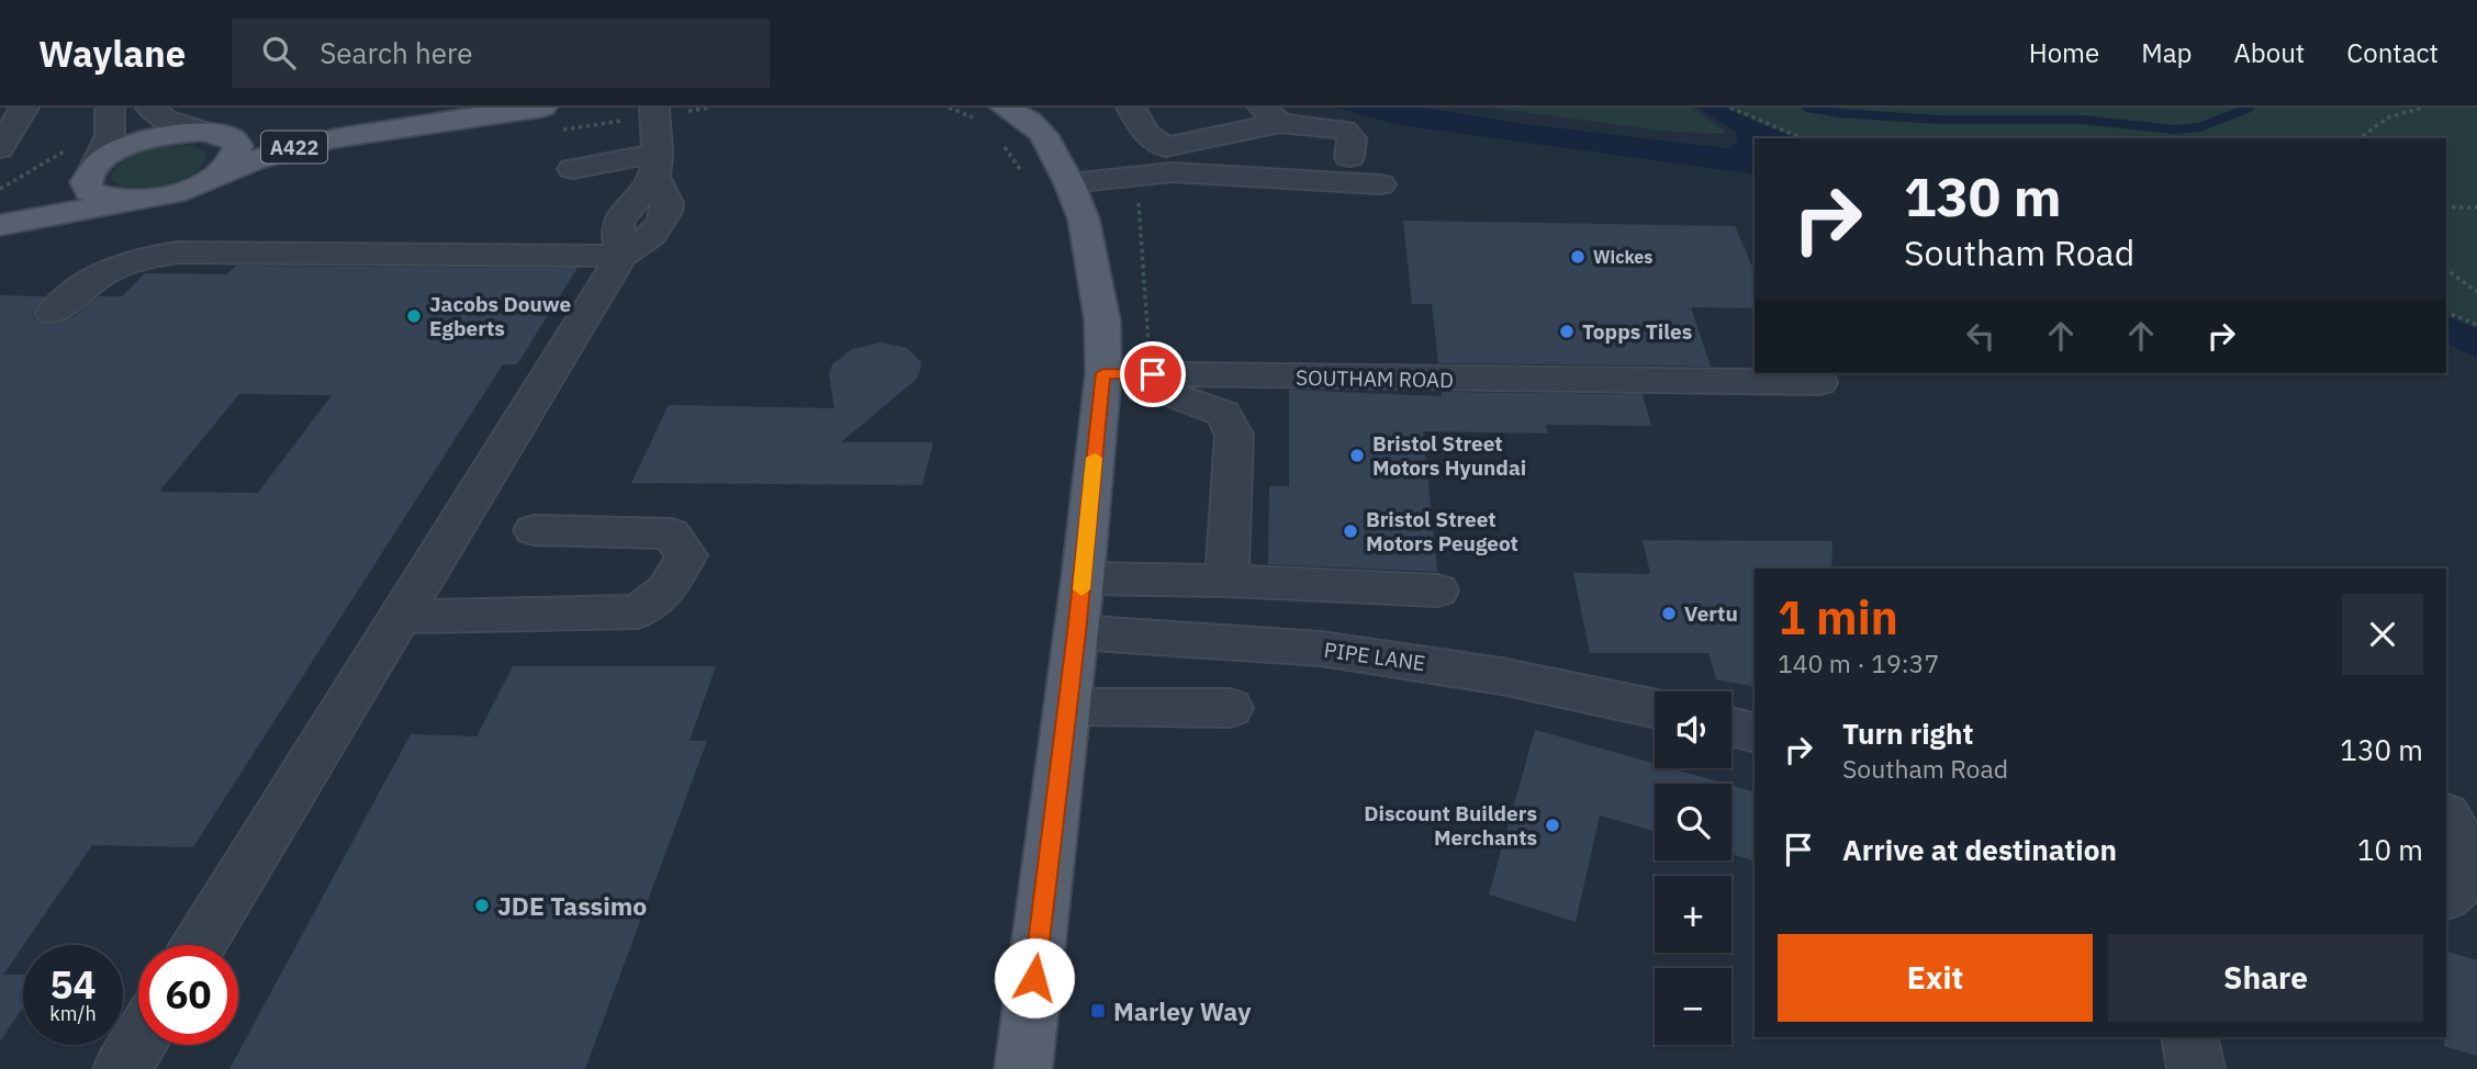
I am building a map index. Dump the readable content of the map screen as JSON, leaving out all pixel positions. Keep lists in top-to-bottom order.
{
  "streets": {
    "main road": ["A422"],
    "street": ["SOUTHAM ROAD", "PIPE LANE"]
  },
  "places": {
    "other": [
      "Wickes",
      "Jacobs Douwe Egberts",
      "Topps Tiles",
      "Bristol Street Motors Hyundai",
      "Bristol Street Motors Peugeot",
      "Vertu",
      "Discount Builders Merchants",
      "JDE Tassimo"
    ],
    "transit": ["Marley Way"]
  },
  "page": {
    "header": "Waylane",
    "search": "Search here",
    "nav": [
      "Home",
      "Map",
      "About",
      "Contact"
    ],
    "turn": ["130 m", "Southam Road"],
    "heading": ["1 min", "140 m · 19:37"],
    "map_buttons": ["+", "−"],
    "list": [
      {
        "name": "Turn right",
        "note": "Southam Road",
        "value": "130 m"
      },
      {
        "name": "Arrive at destination",
        "value": "10 m"
      }
    ],
    "buttons": ["Exit", "Share"],
    "speed": "54 km/h",
    "limit": "60"
  }
}
